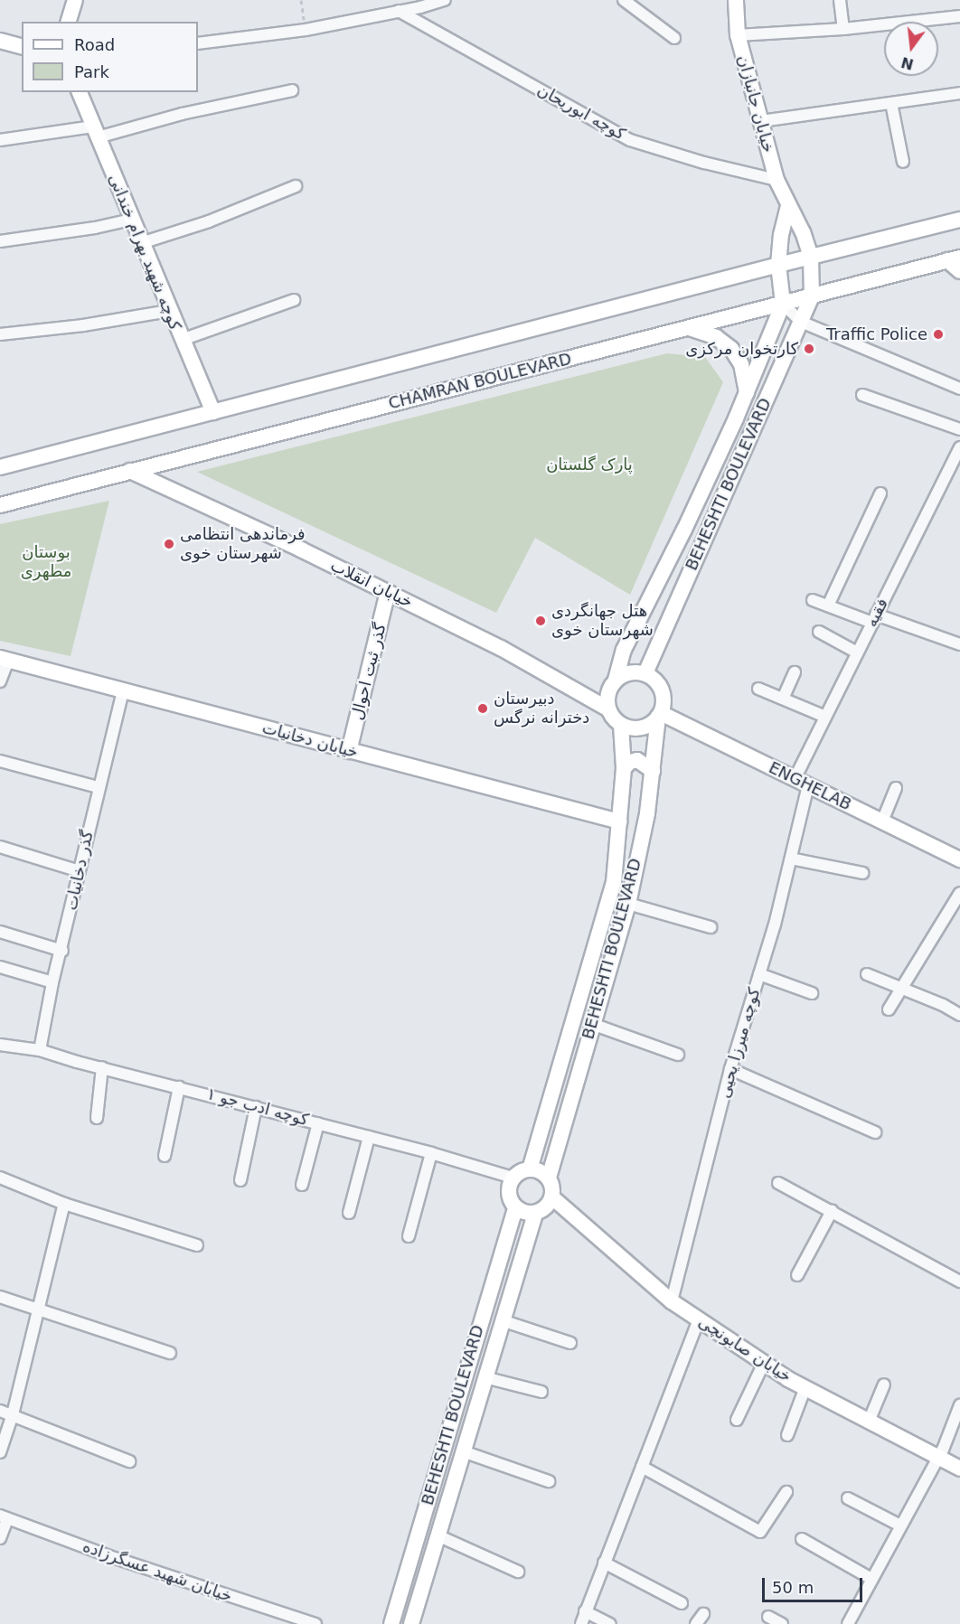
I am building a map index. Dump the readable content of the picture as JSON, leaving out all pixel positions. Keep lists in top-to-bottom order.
{
  "streets": {
    "main road": [
      "خیابان جانبازان",
      "کوچه شهید بهرام خندانی",
      "CHAMRAN BOULEVARD",
      "BEHESHTI BOULEVARD",
      "خیابان انقلاب",
      "گذر ثبت احوال",
      "خیابان دخانیات",
      "ENGHELAB",
      "خیابان صابونچی"
    ],
    "street": [
      "کوچه ابوریحان",
      "فقیه",
      "گذر دخانیات",
      "کوچه میرزا یحیی",
      "کوچه ادب جو ۱",
      "خیابان شهید عسگرزاده"
    ]
  },
  "crossings": [
    ["خیابان جانبازان", "کوچه ابوریحان"],
    ["خیابان جانبازان", "CHAMRAN BOULEVARD"],
    ["خیابان جانبازان", "BEHESHTI BOULEVARD"],
    ["CHAMRAN BOULEVARD", "BEHESHTI BOULEVARD"],
    ["CHAMRAN BOULEVARD", "خیابان انقلاب"],
    ["BEHESHTI BOULEVARD", "خیابان انقلاب"],
    ["BEHESHTI BOULEVARD", "خیابان دخانیات"],
    ["BEHESHTI BOULEVARD", "ENGHELAB"],
    ["BEHESHTI BOULEVARD", "کوچه ادب جو ۱"],
    ["BEHESHTI BOULEVARD", "خیابان صابونچی"],
    ["خیابان انقلاب", "گذر ثبت احوال"],
    ["خیابان انقلاب", "ENGHELAB"],
    ["فقیه", "ENGHELAB"],
    ["فقیه", "کوچه میرزا یحیی"],
    ["گذر ثبت احوال", "خیابان دخانیات"],
    ["خیابان دخانیات", "گذر دخانیات"],
    ["ENGHELAB", "کوچه میرزا یحیی"],
    ["گذر دخانیات", "کوچه ادب جو ۱"],
    ["کوچه میرزا یحیی", "خیابان صابونچی"],
    ["کوچه ادب جو ۱", "خیابان صابونچی"]
  ],
  "parks": ["پارک گلستان", "بوستان مطهری"],
  "places": [
    "Traffic Police",
    "کارتخوان مرکزی",
    "فرماندهی انتظامی شهرستان خوی",
    "هتل جهانگردی شهرستان خوی",
    "دبیرستان دخترانه نرگس"
  ],
  "legend": ["Road", "Park"],
  "scale_bar": "50 m",
  "north": "bottom"
}
